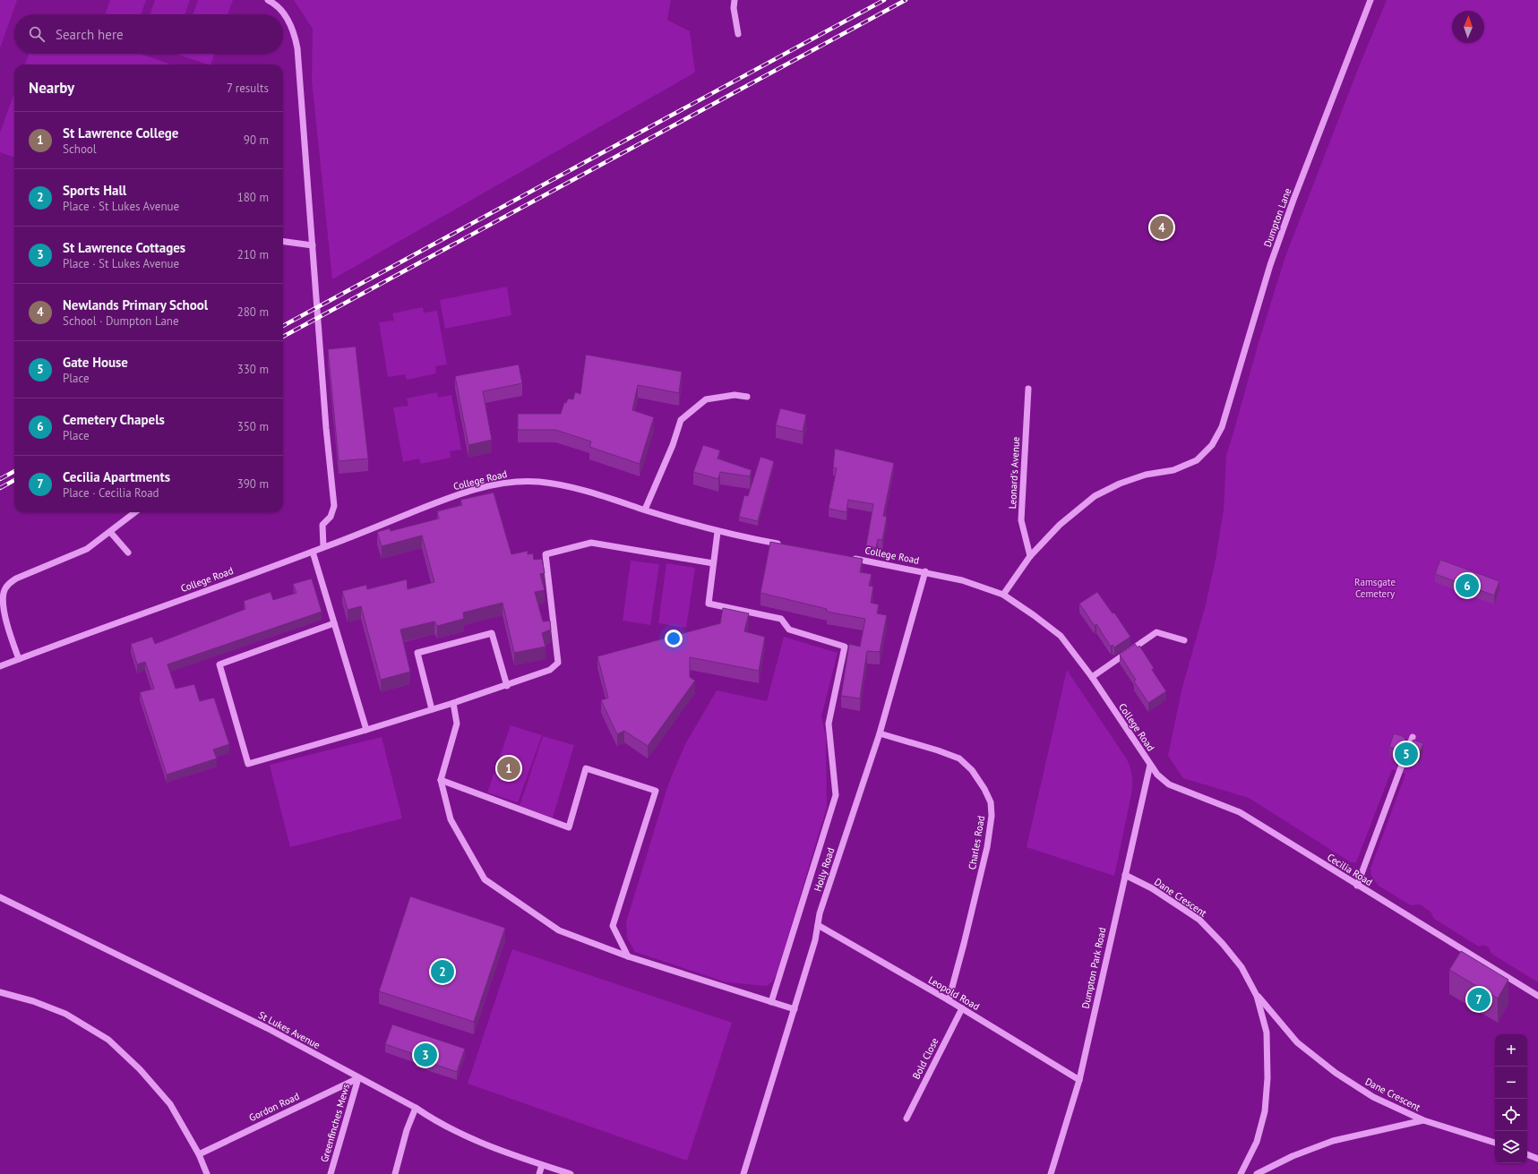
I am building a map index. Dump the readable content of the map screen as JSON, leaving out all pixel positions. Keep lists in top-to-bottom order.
{
  "streets": {
    "street": [
      "Dumpton Lane",
      "Leonard's Avenue",
      "College Road",
      "Charles Road",
      "Holly Road",
      "Cecilia Road",
      "Dane Crescent",
      "Dumpton Park Road",
      "Leopold Road",
      "St Lukes Avenue",
      "Bold Close",
      "Gordon Road",
      "Greenfinches Mews"
    ]
  },
  "crossings": [
    ["Dumpton Lane", "Leonard's Avenue"],
    ["College Road", "Holly Road"],
    ["College Road", "Cecilia Road"],
    ["College Road", "Dumpton Park Road"],
    ["Charles Road", "Holly Road"],
    ["Charles Road", "Leopold Road"],
    ["Holly Road", "Leopold Road"],
    ["Cecilia Road", "Dumpton Park Road"],
    ["Dane Crescent", "Dumpton Park Road"],
    ["Dumpton Park Road", "Leopold Road"],
    ["Leopold Road", "Bold Close"],
    ["St Lukes Avenue", "Gordon Road"],
    ["St Lukes Avenue", "Greenfinches Mews"],
    ["Gordon Road", "Greenfinches Mews"]
  ],
  "parks": ["Ramsgate Cemetery"],
  "north": "top",
  "page": {
    "search": "Search here",
    "heading": ["Nearby", "7 results"],
    "list": [
      {
        "mark": "1",
        "name": "St Lawrence College",
        "note": "School",
        "value": "90 m"
      },
      {
        "mark": "2",
        "name": "Sports Hall",
        "note": "Place · St Lukes Avenue",
        "value": "180 m"
      },
      {
        "mark": "3",
        "name": "St Lawrence Cottages",
        "note": "Place · St Lukes Avenue",
        "value": "210 m"
      },
      {
        "mark": "4",
        "name": "Newlands Primary School",
        "note": "School · Dumpton Lane",
        "value": "280 m"
      },
      {
        "mark": "5",
        "name": "Gate House",
        "note": "Place",
        "value": "330 m"
      },
      {
        "mark": "6",
        "name": "Cemetery Chapels",
        "note": "Place",
        "value": "350 m"
      },
      {
        "mark": "7",
        "name": "Cecilia Apartments",
        "note": "Place · Cecilia Road",
        "value": "390 m"
      }
    ],
    "pins": [
      "4",
      "6",
      "5",
      "1",
      "2",
      "7",
      "3"
    ],
    "map_buttons": ["+", "−"]
  }
}
